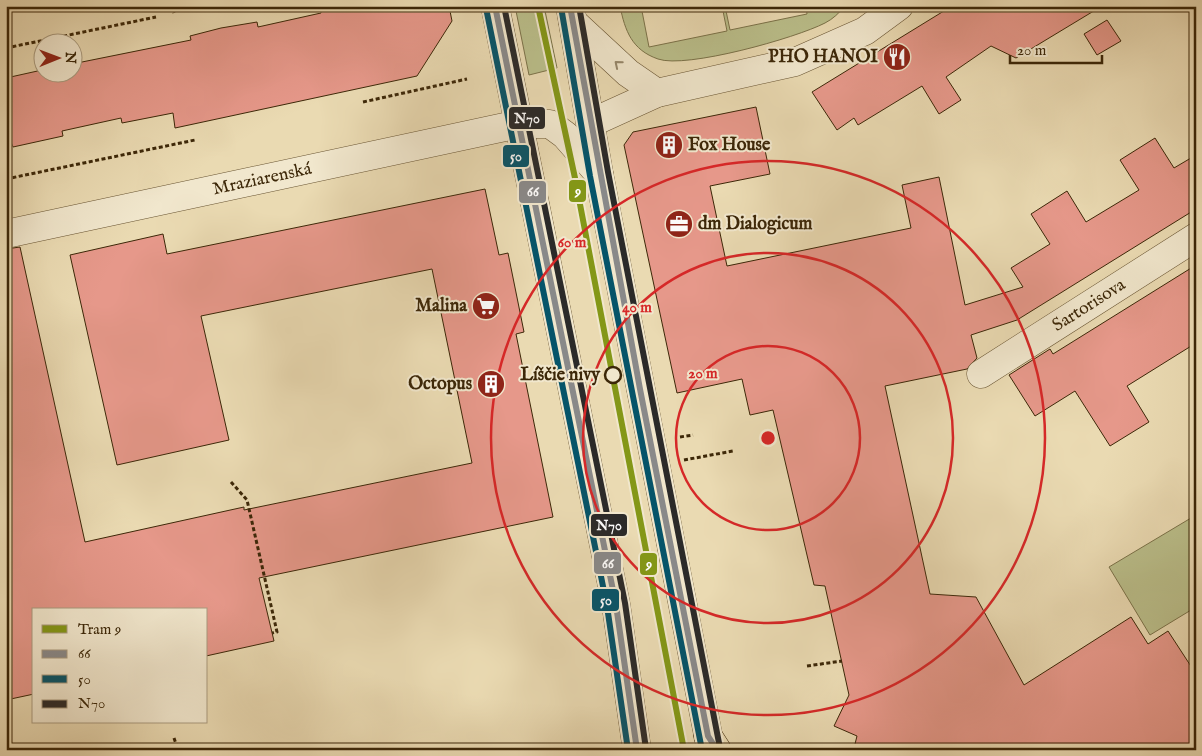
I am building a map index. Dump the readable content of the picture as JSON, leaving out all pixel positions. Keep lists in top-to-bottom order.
{
  "streets": {
    "street": ["Mraziarenská", "Sartorisova"]
  },
  "places": {
    "restaurant": ["PHO HANOI"],
    "building": ["Fox House", "Octopus"],
    "office": ["dm Dialogicum"],
    "supermarket": ["Malina"],
    "other": ["Líščie nivy"]
  },
  "lines": [
    "tram line 9",
    "transit line 66",
    "transit line N70",
    "transit line 50"
  ],
  "legend": [
    "Tram 9",
    "66",
    "50",
    "N70"
  ],
  "scale_bar": "20 m",
  "north": "right",
  "rings": ["60 m", "40 m", "20 m"]
}
